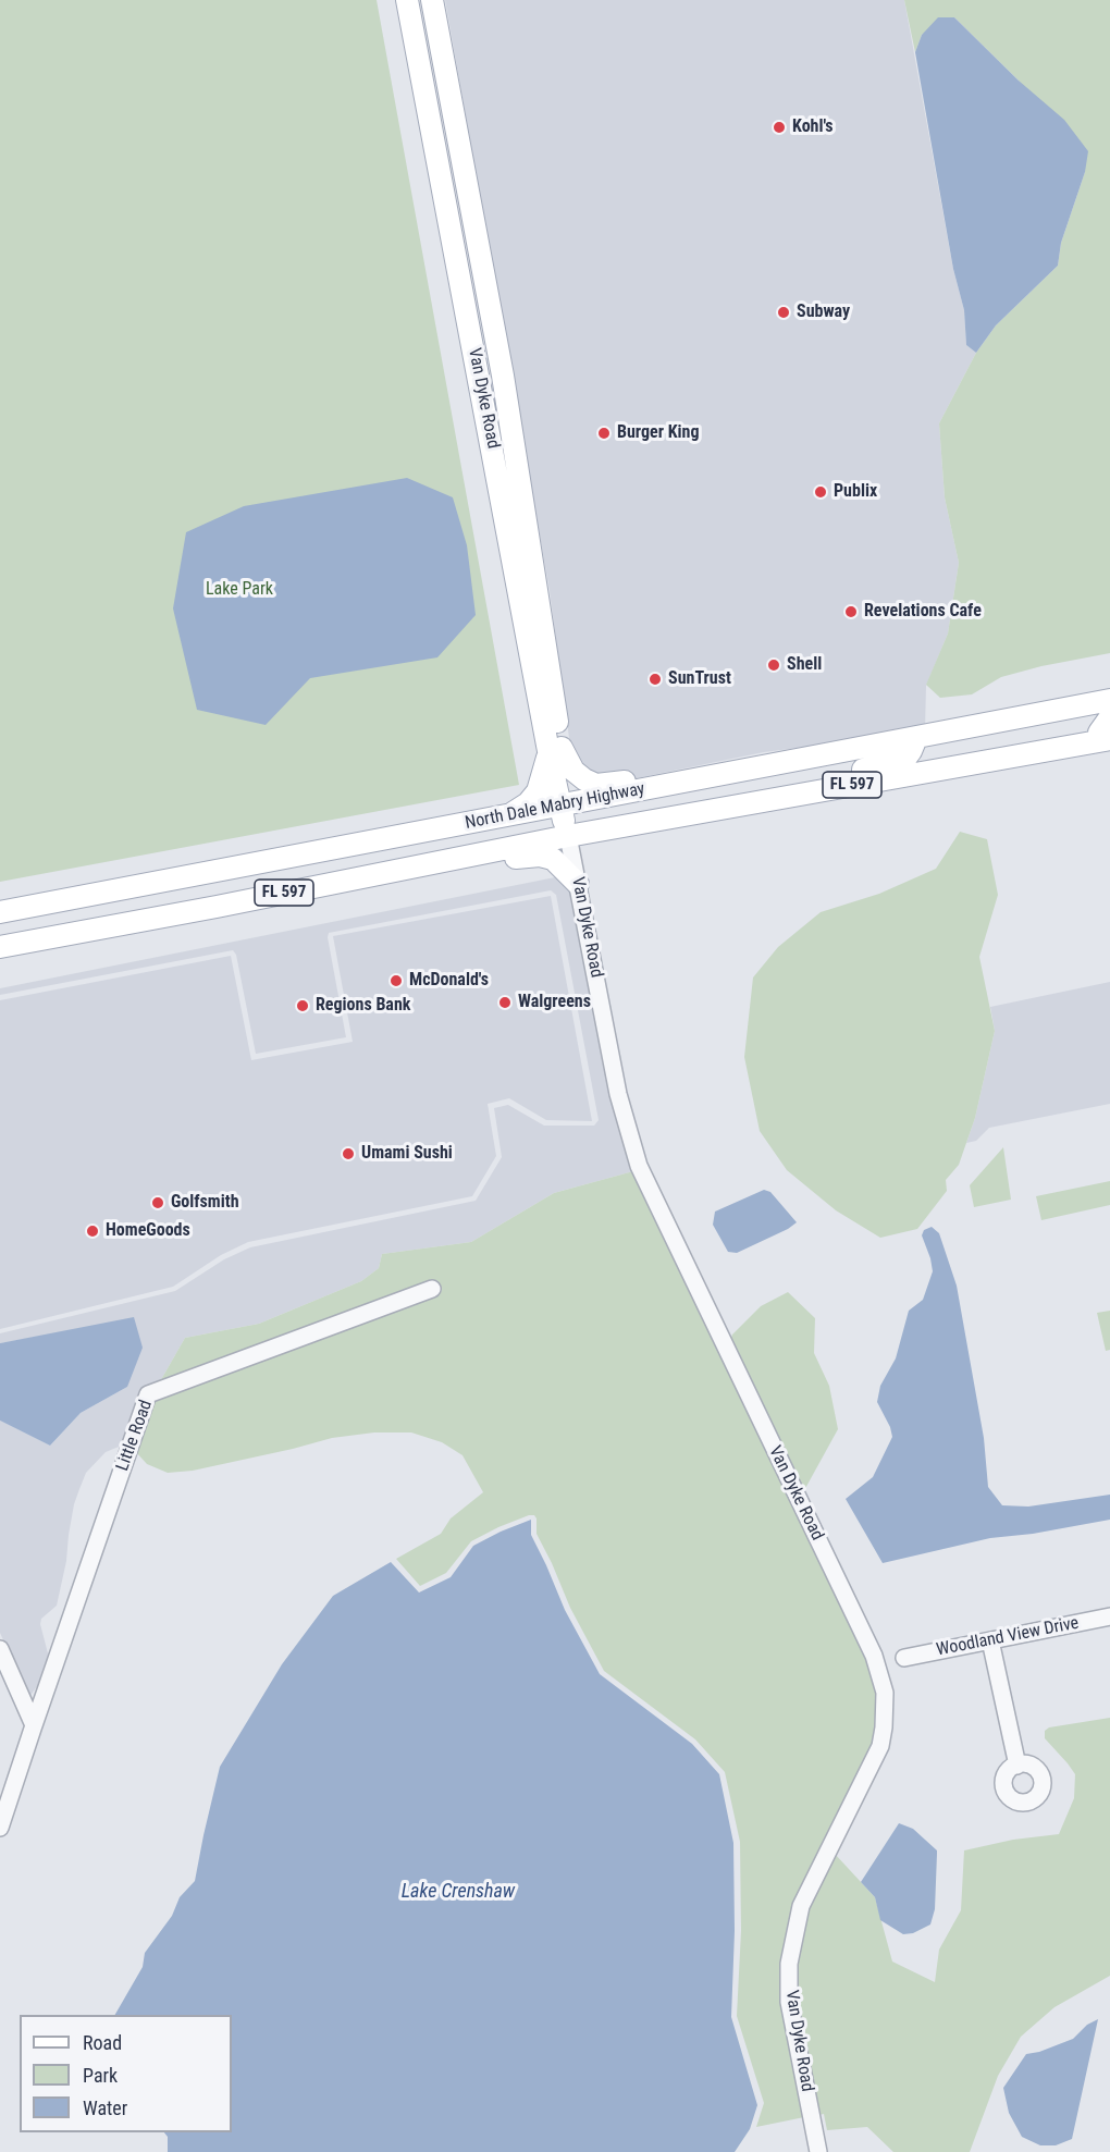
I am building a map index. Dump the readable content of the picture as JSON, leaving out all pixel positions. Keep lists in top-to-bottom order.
{
  "streets": {
    "main road": ["Van Dyke Road", "FL 597", "North Dale Mabry Highway"],
    "street": ["Little Road", "Woodland View Drive"]
  },
  "crossings": [
    ["Van Dyke Road", "North Dale Mabry Highway"]
  ],
  "water": ["Lake Crenshaw"],
  "parks": ["Lake Park"],
  "places": [
    "Kohl's",
    "Subway",
    "Burger King",
    "Publix",
    "Revelations Cafe",
    "Shell",
    "SunTrust",
    "McDonald's",
    "Walgreens",
    "Regions Bank",
    "Umami Sushi",
    "Golfsmith",
    "HomeGoods"
  ],
  "legend": ["Road", "Park", "Water"]
}
